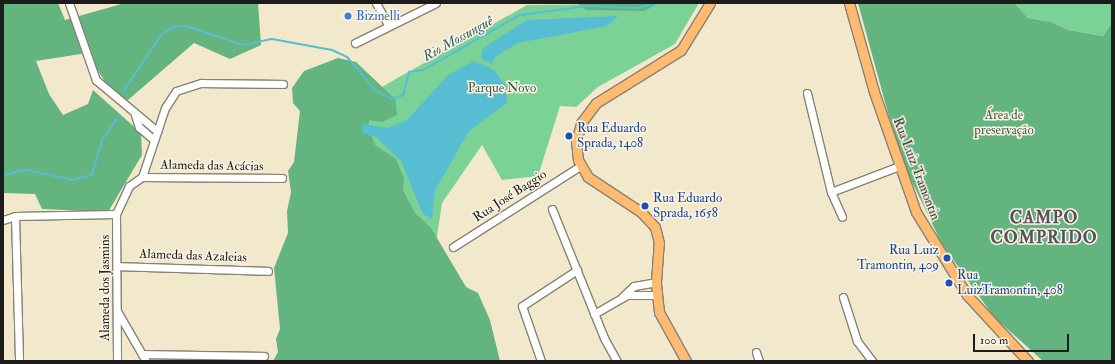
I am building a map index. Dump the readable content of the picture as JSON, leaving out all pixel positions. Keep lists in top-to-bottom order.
{
  "streets": {
    "main road": ["Rua Luiz Tramontin"],
    "street": [
      "Alameda das Acácias",
      "Rua José Baggio",
      "Alameda das Azaleias",
      "Alameda dos Jasmins"
    ]
  },
  "crossings": [
    ["Alameda das Azaleias", "Alameda dos Jasmins"]
  ],
  "districts": ["CAMPO COMPRIDO"],
  "water": ["Rio Mossunguê"],
  "parks": ["Parque Novo", "Área de preservação"],
  "places": [
    "Bizinelli",
    "Rua Eduardo Sprada, 1408",
    "Rua Eduardo Sprada, 1658",
    "Rua Luiz Tramontin, 409",
    "Rua LuizTramontin, 408"
  ],
  "scale_bar": "100 m"
}
